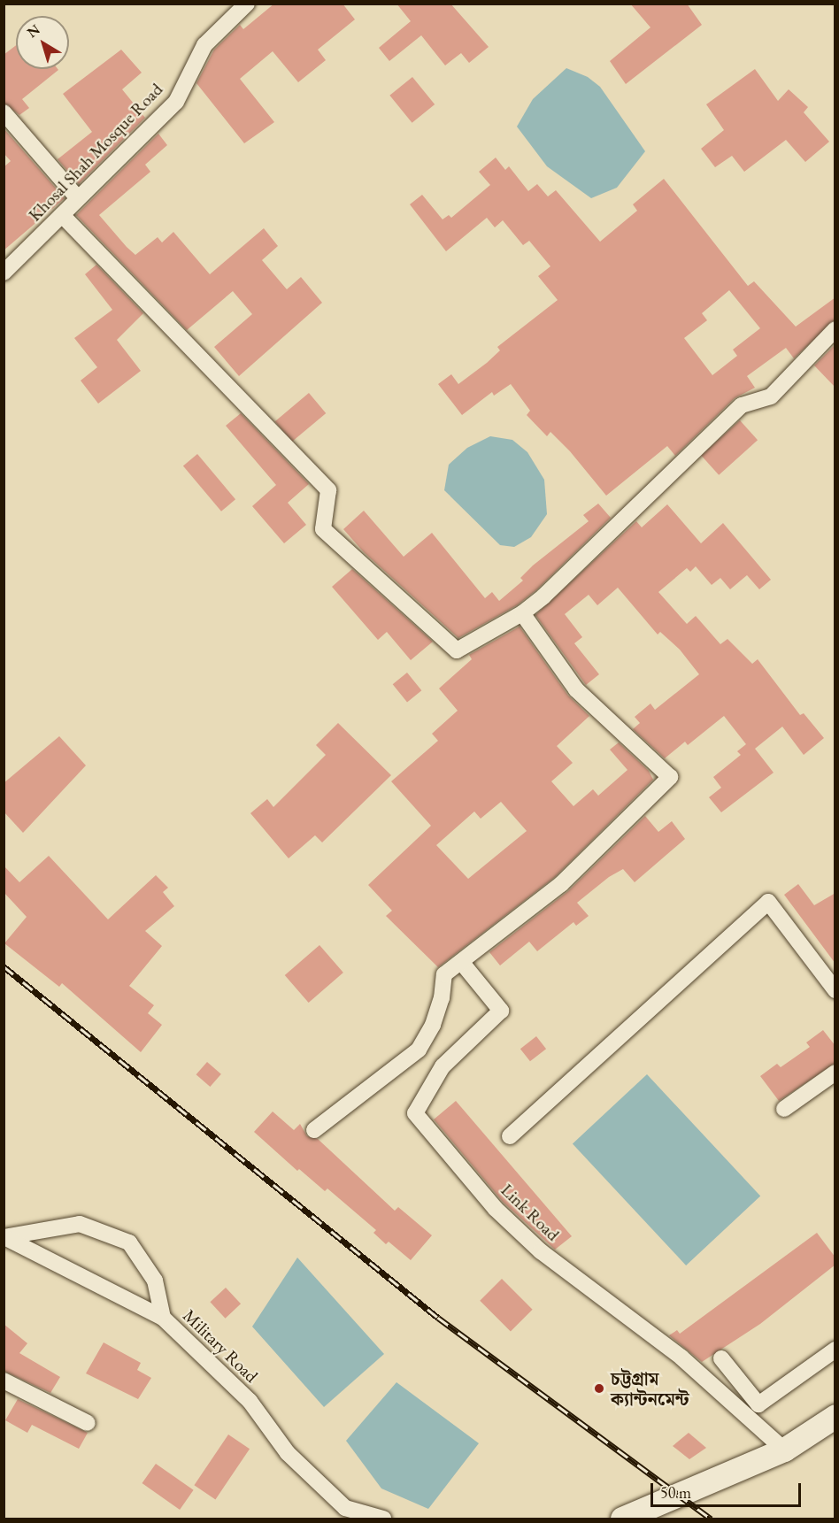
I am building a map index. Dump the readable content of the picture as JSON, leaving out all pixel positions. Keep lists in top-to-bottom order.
{
  "streets": {
    "street": ["Khosal Shah Mosque Road", "Link Road", "Military Road"]
  },
  "places": ["চট্টগ্রাম ক্যান্টনমেন্ট"],
  "scale_bar": "50 m",
  "north": "top left"
}
